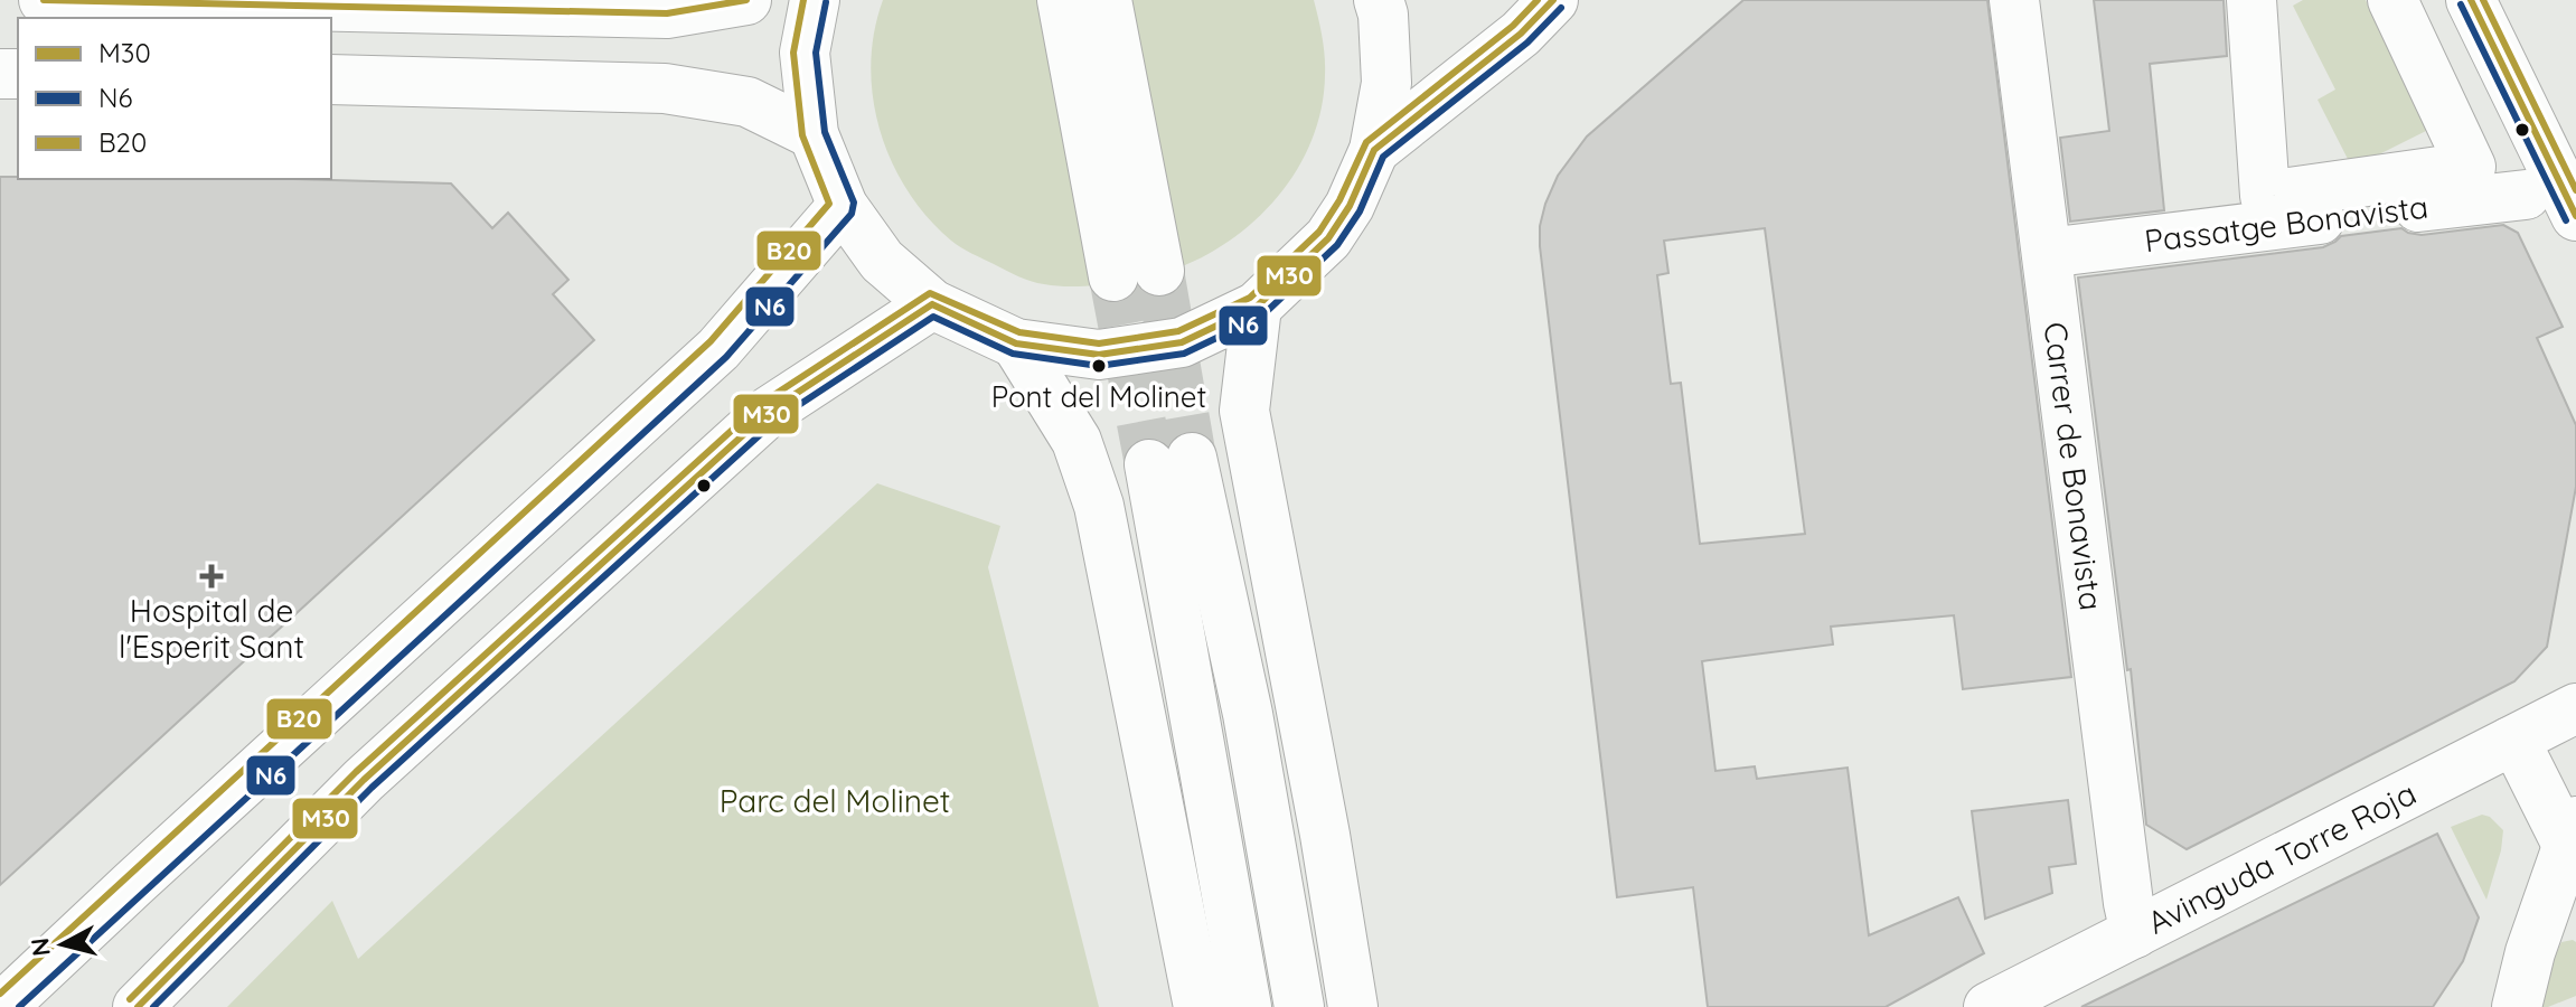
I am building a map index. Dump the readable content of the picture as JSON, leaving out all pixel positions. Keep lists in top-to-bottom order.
{
  "streets": {
    "street": ["Passatge Bonavista", "Carrer de Bonavista", "Avinguda Torre Roja"]
  },
  "crossings": [
    ["Passatge Bonavista", "Carrer de Bonavista"],
    ["Carrer de Bonavista", "Avinguda Torre Roja"]
  ],
  "parks": ["Parc del Molinet"],
  "places": {
    "other": ["Pont del Molinet"],
    "health": ["Hospital de l'Esperit Sant"]
  },
  "lines": ["transit line M30", "transit line B20", "transit line N6"],
  "legend": ["M30", "N6", "B20"],
  "north": "left"
}
